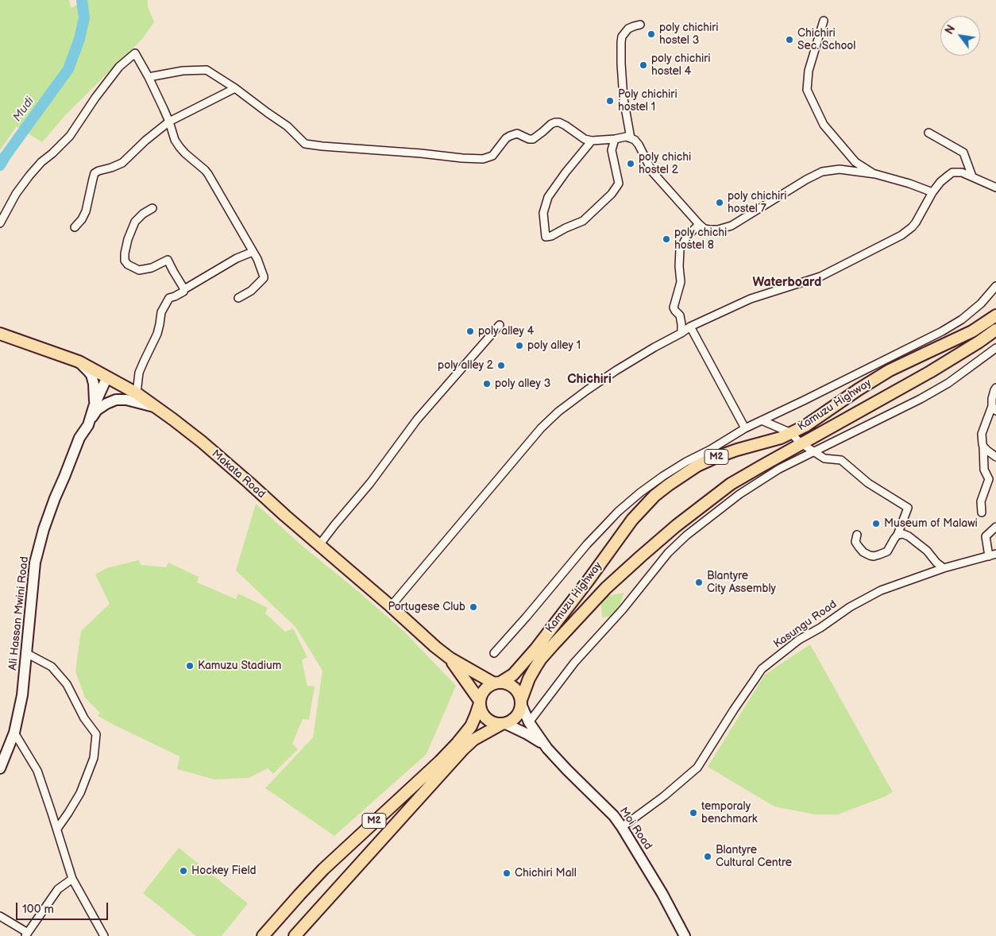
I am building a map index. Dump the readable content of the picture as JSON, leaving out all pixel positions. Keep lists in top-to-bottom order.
{
  "streets": {
    "main road": [
      "Kamuzu Highway",
      "M2",
      "Makata Road",
      "Ali Hassan Mwini Road",
      "Moi Road"
    ],
    "street": ["Kasungu Road"]
  },
  "crossings": [
    ["Kamuzu Highway", "M2"],
    ["Kamuzu Highway", "Makata Road"],
    ["M2", "Makata Road"],
    ["Makata Road", "Ali Hassan Mwini Road"],
    ["Kasungu Road", "Moi Road"]
  ],
  "districts": ["Waterboard", "Chichiri"],
  "water": ["Mudi"],
  "places": [
    "poly chichiri hostel 3",
    "Chichiri Sec. School",
    "poly chichiri hostel 4",
    "Poly chichiri hostel 1",
    "poly chichi hostel 2",
    "poly chichiri hostel 7",
    "poly chichi hostel 8",
    "poly alley 4",
    "poly alley 1",
    "poly alley 2",
    "poly alley 3",
    "Museum of Malawi",
    "Blantyre City Assembly",
    "Portugese Club",
    "Kamuzu Stadium",
    "temporaly benchmark",
    "Blantyre Cultural Centre",
    "Hockey Field",
    "Chichiri Mall"
  ],
  "scale_bar": "100 m",
  "north": "top left"
}
